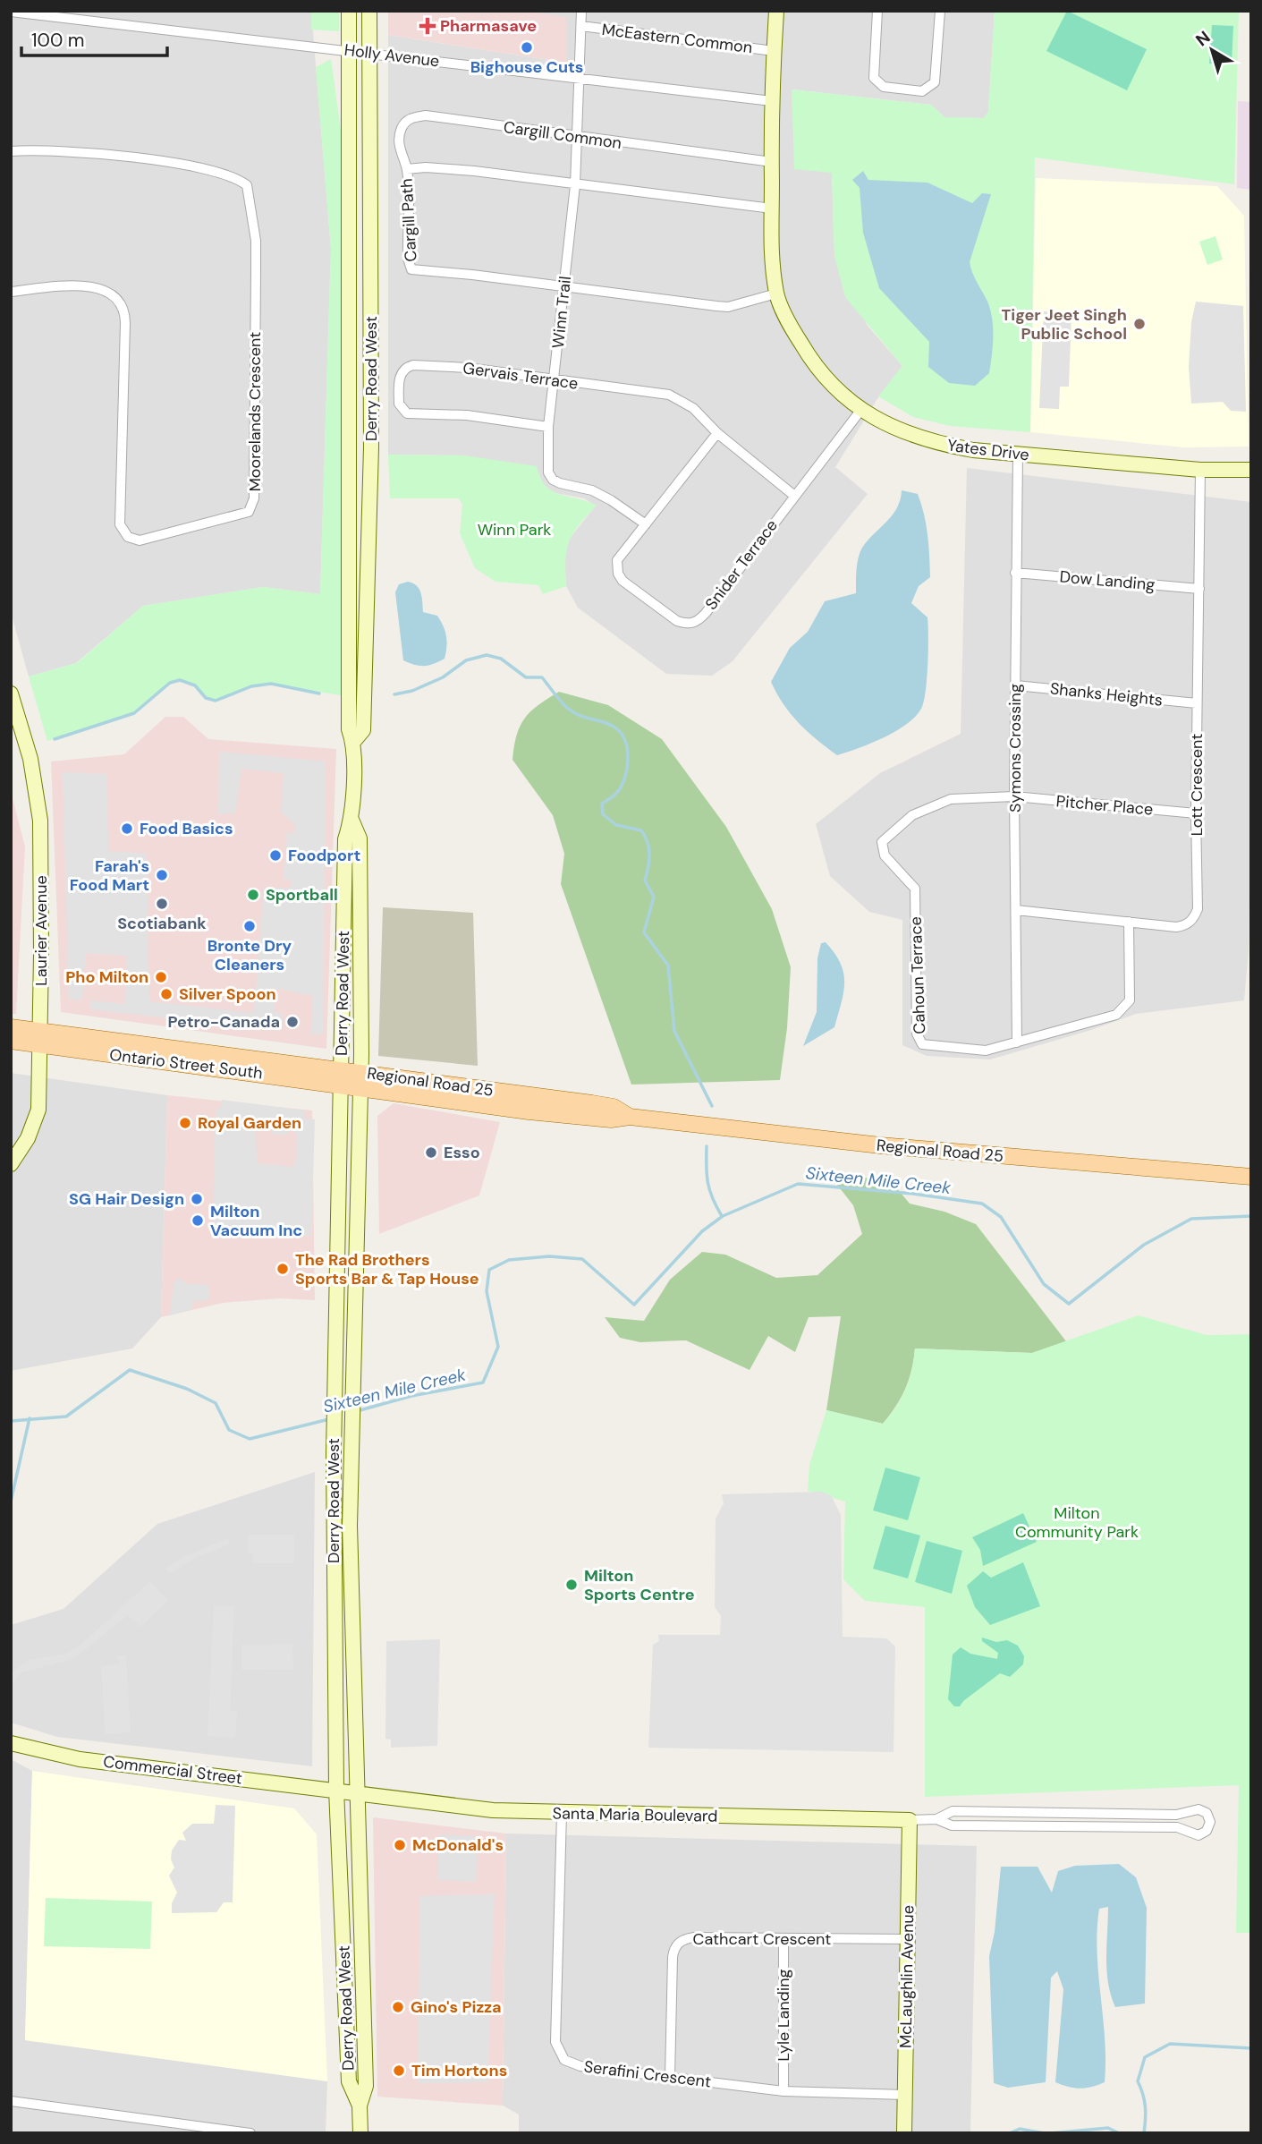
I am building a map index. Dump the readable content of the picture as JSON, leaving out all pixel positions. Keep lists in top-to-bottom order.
{
  "streets": {
    "main road": [
      "Derry Road West",
      "Yates Drive",
      "Laurier Avenue",
      "Ontario Street South",
      "Regional Road 25",
      "Commercial Street",
      "Santa Maria Boulevard",
      "McLaughlin Avenue"
    ],
    "street": [
      "McEastern Common",
      "Holly Avenue",
      "Cargill Common",
      "Cargill Path",
      "Winn Trail",
      "Gervais Terrace",
      "Moorelands Crescent",
      "Snider Terrace",
      "Dow Landing",
      "Shanks Heights",
      "Symons Crossing",
      "Lott Crescent",
      "Pitcher Place",
      "Cahoun Terrace",
      "Cathcart Crescent",
      "Lyle Landing",
      "Serafini Crescent"
    ]
  },
  "crossings": [
    ["McEastern Common", "Winn Trail"],
    ["McEastern Common", "Yates Drive"],
    ["Holly Avenue", "Winn Trail"],
    ["Holly Avenue", "Derry Road West"],
    ["Holly Avenue", "Yates Drive"],
    ["Cargill Common", "Cargill Path"],
    ["Cargill Common", "Winn Trail"],
    ["Cargill Common", "Yates Drive"],
    ["Cargill Path", "Winn Trail"],
    ["Cargill Path", "Yates Drive"],
    ["Winn Trail", "Gervais Terrace"],
    ["Winn Trail", "Snider Terrace"],
    ["Gervais Terrace", "Snider Terrace"],
    ["Derry Road West", "Ontario Street South"],
    ["Derry Road West", "Regional Road 25"],
    ["Derry Road West", "Commercial Street"],
    ["Derry Road West", "Santa Maria Boulevard"],
    ["Yates Drive", "Snider Terrace"],
    ["Yates Drive", "Symons Crossing"],
    ["Yates Drive", "Lott Crescent"],
    ["Dow Landing", "Symons Crossing"],
    ["Dow Landing", "Lott Crescent"],
    ["Shanks Heights", "Symons Crossing"],
    ["Shanks Heights", "Lott Crescent"],
    ["Symons Crossing", "Lott Crescent"],
    ["Symons Crossing", "Pitcher Place"],
    ["Symons Crossing", "Cahoun Terrace"],
    ["Lott Crescent", "Pitcher Place"],
    ["Lott Crescent", "Cahoun Terrace"],
    ["Pitcher Place", "Cahoun Terrace"],
    ["Laurier Avenue", "Ontario Street South"],
    ["Ontario Street South", "Regional Road 25"],
    ["Commercial Street", "Santa Maria Boulevard"],
    ["Santa Maria Boulevard", "McLaughlin Avenue"],
    ["Santa Maria Boulevard", "Serafini Crescent"],
    ["Cathcart Crescent", "McLaughlin Avenue"],
    ["Cathcart Crescent", "Lyle Landing"],
    ["Cathcart Crescent", "Serafini Crescent"],
    ["McLaughlin Avenue", "Serafini Crescent"],
    ["Lyle Landing", "Serafini Crescent"]
  ],
  "water": ["Sixteen Mile Creek"],
  "parks": ["Winn Park", "Milton Community Park"],
  "places": {
    "health": ["Pharmasave"],
    "other": [
      "Bighouse Cuts",
      "Tiger Jeet Singh Public School",
      "Food Basics",
      "Foodport",
      "Farah's Food Mart",
      "Sportball",
      "Scotiabank",
      "Bronte Dry Cleaners",
      "Pho Milton",
      "Silver Spoon",
      "Petro-Canada",
      "Royal Garden",
      "Esso",
      "SG Hair Design",
      "Milton Vacuum Inc",
      "The Rad Brothers Sports Bar & Tap House",
      "Milton Sports Centre",
      "McDonald's",
      "Gino's Pizza",
      "Tim Hortons"
    ]
  },
  "scale_bar": "100 m",
  "north": "top left"
}
